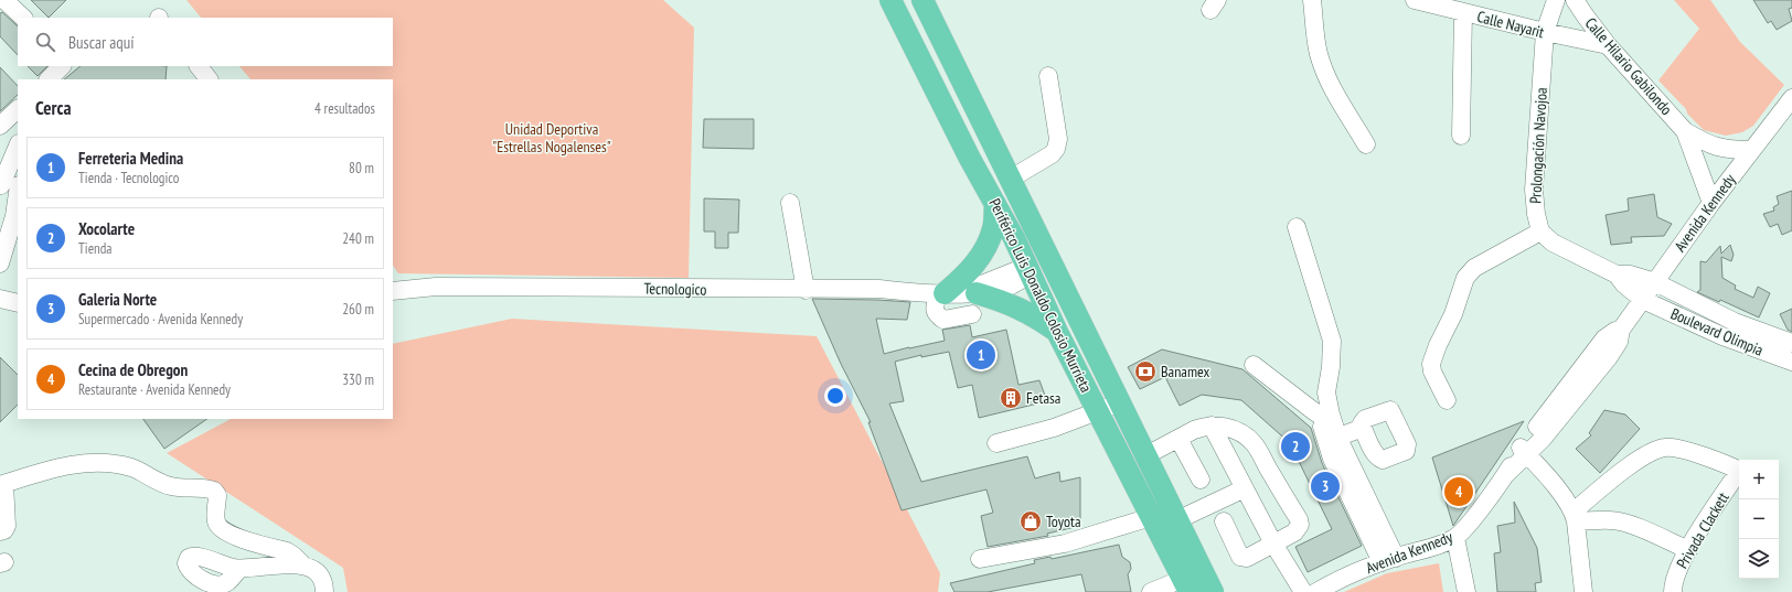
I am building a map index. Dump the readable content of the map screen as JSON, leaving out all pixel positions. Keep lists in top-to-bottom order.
{
  "streets": {
    "main road": ["Periférico Luis Donaldo Colosio Murrieta"],
    "street": [
      "Calle Nayarit",
      "Calle Hilario Gabilondo",
      "Prolongación Navojoa",
      "Avenida Kennedy",
      "Tecnologico",
      "Boulevard Olimpia",
      "Privada Clackett"
    ]
  },
  "crossings": [
    ["Calle Nayarit", "Calle Hilario Gabilondo"],
    ["Calle Nayarit", "Prolongación Navojoa"],
    ["Calle Hilario Gabilondo", "Avenida Kennedy"],
    ["Avenida Kennedy", "Boulevard Olimpia"],
    ["Tecnologico", "Periférico Luis Donaldo Colosio Murrieta"]
  ],
  "parks": ["Unidad Deportiva \"Estrellas Nogalenses\""],
  "places": {
    "bank": ["Banamex"],
    "building": ["Fetasa"],
    "shop": ["Toyota"]
  },
  "page": {
    "search": "Buscar aquí",
    "heading": ["Cerca", "4 resultados"],
    "list": [
      {
        "mark": "1",
        "name": "Ferreteria Medina",
        "note": "Tienda · Tecnologico",
        "value": "80 m"
      },
      {
        "mark": "2",
        "name": "Xocolarte",
        "note": "Tienda",
        "value": "240 m"
      },
      {
        "mark": "3",
        "name": "Galeria Norte",
        "note": "Supermercado · Avenida Kennedy",
        "value": "260 m"
      },
      {
        "mark": "4",
        "name": "Cecina de Obregon",
        "note": "Restaurante · Avenida Kennedy",
        "value": "330 m"
      }
    ],
    "pins": [
      "1",
      "2",
      "3",
      "4"
    ],
    "map_buttons": ["+", "−"]
  }
}
